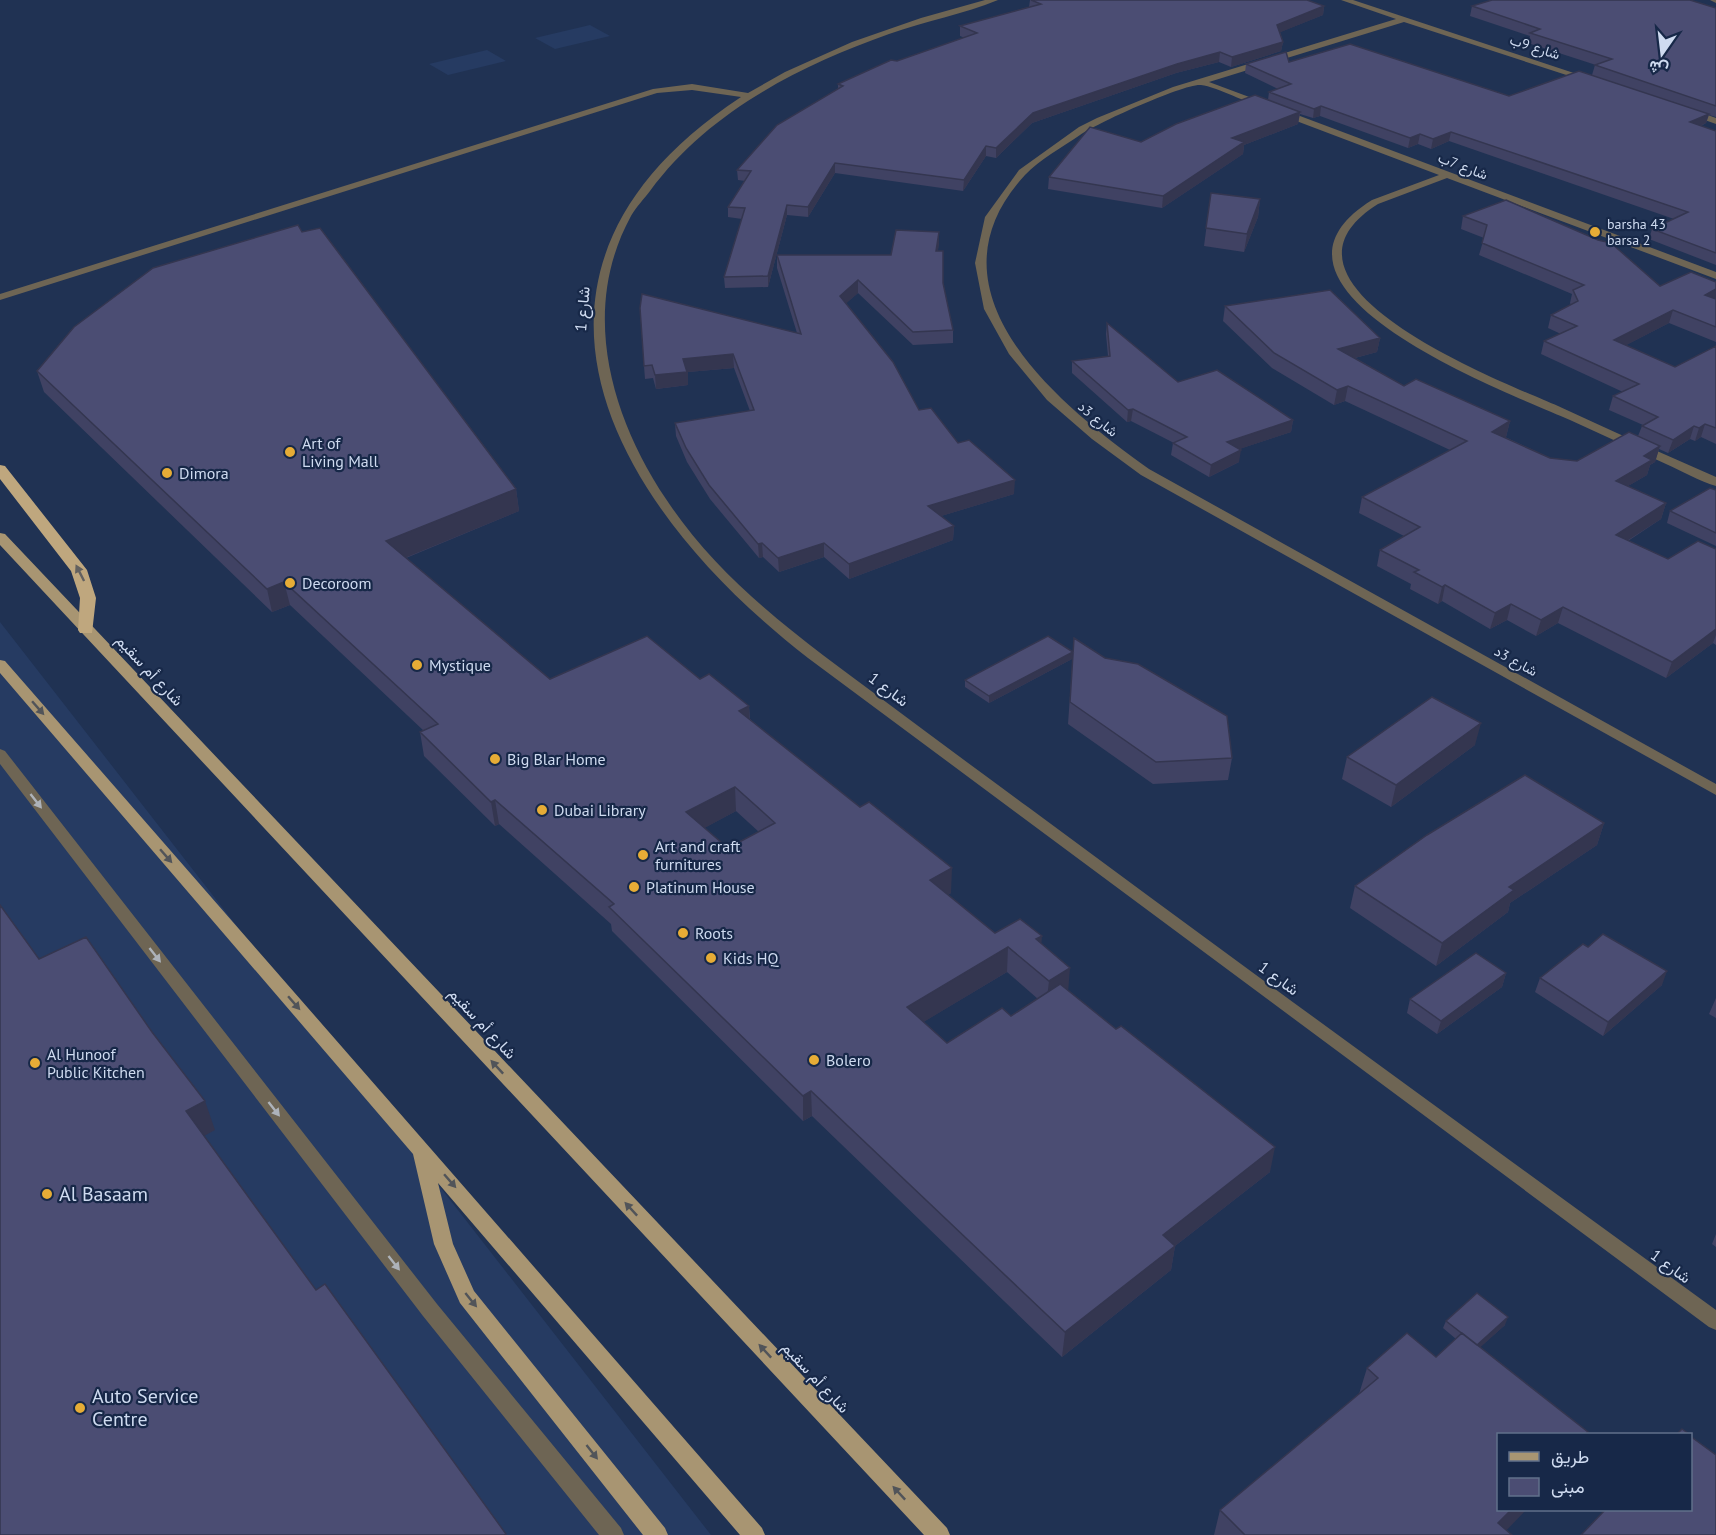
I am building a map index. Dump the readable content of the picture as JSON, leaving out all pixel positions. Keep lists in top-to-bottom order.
{
  "streets": {
    "main road": ["شارع أم سقيم"],
    "street": [
      "شارع 9ب",
      "شارع 7ب",
      "شارع 1",
      "شارع 3د"
    ]
  },
  "crossings": [
    ["شارع 9ب", "شارع 3د"],
    ["شارع 7ب", "شارع 3د"]
  ],
  "places": [
    "barsha 43 barsa 2",
    "Art of Living Mall",
    "Dimora",
    "Decoroom",
    "Mystique",
    "Big Blar Home",
    "Dubai Library",
    "Art and craft furnitures",
    "Platinum House",
    "Roots",
    "Kids HQ",
    "Bolero",
    "Al Hunoof Public Kitchen",
    "Al Basaam",
    "Auto Service Centre"
  ],
  "legend": ["طريق", "مبنى"],
  "north": "bottom"
}
